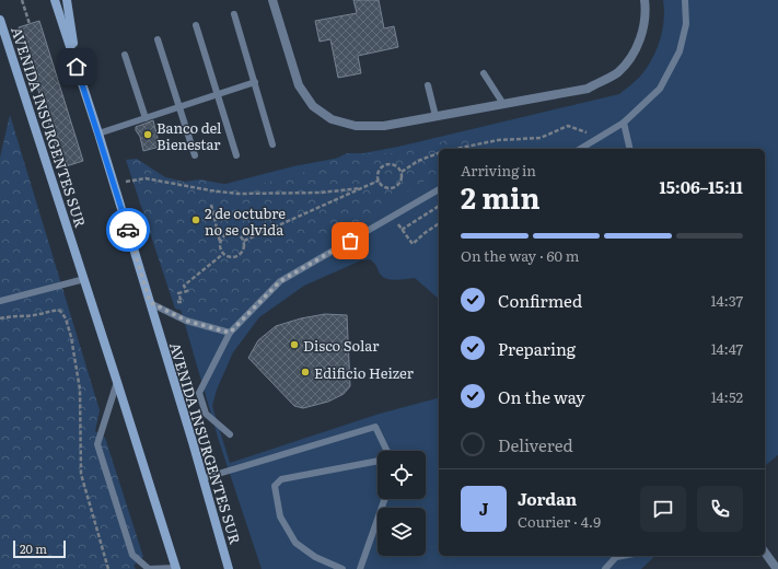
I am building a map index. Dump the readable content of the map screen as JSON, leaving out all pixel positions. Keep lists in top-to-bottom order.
{
  "streets": {
    "main road": ["AVENIDA INSURGENTES SUR"]
  },
  "places": [
    "Banco del Bienestar",
    "2 de octubre no se olvida",
    "Disco Solar",
    "Edificio Heizer"
  ],
  "scale_bar": "20 m",
  "page": {
    "heading": ["2 min", "Arriving in", "15:06–15:11"],
    "panel": ["Jordan", "Courier · 4.9"],
    "bar": "On the way · 60 m",
    "list": [
      ["Confirmed", "14:37"],
      ["Preparing", "14:47"],
      ["On the way", "14:52"],
      "Delivered"
    ],
    "round": "J",
    "scale": "20 m"
  }
}
